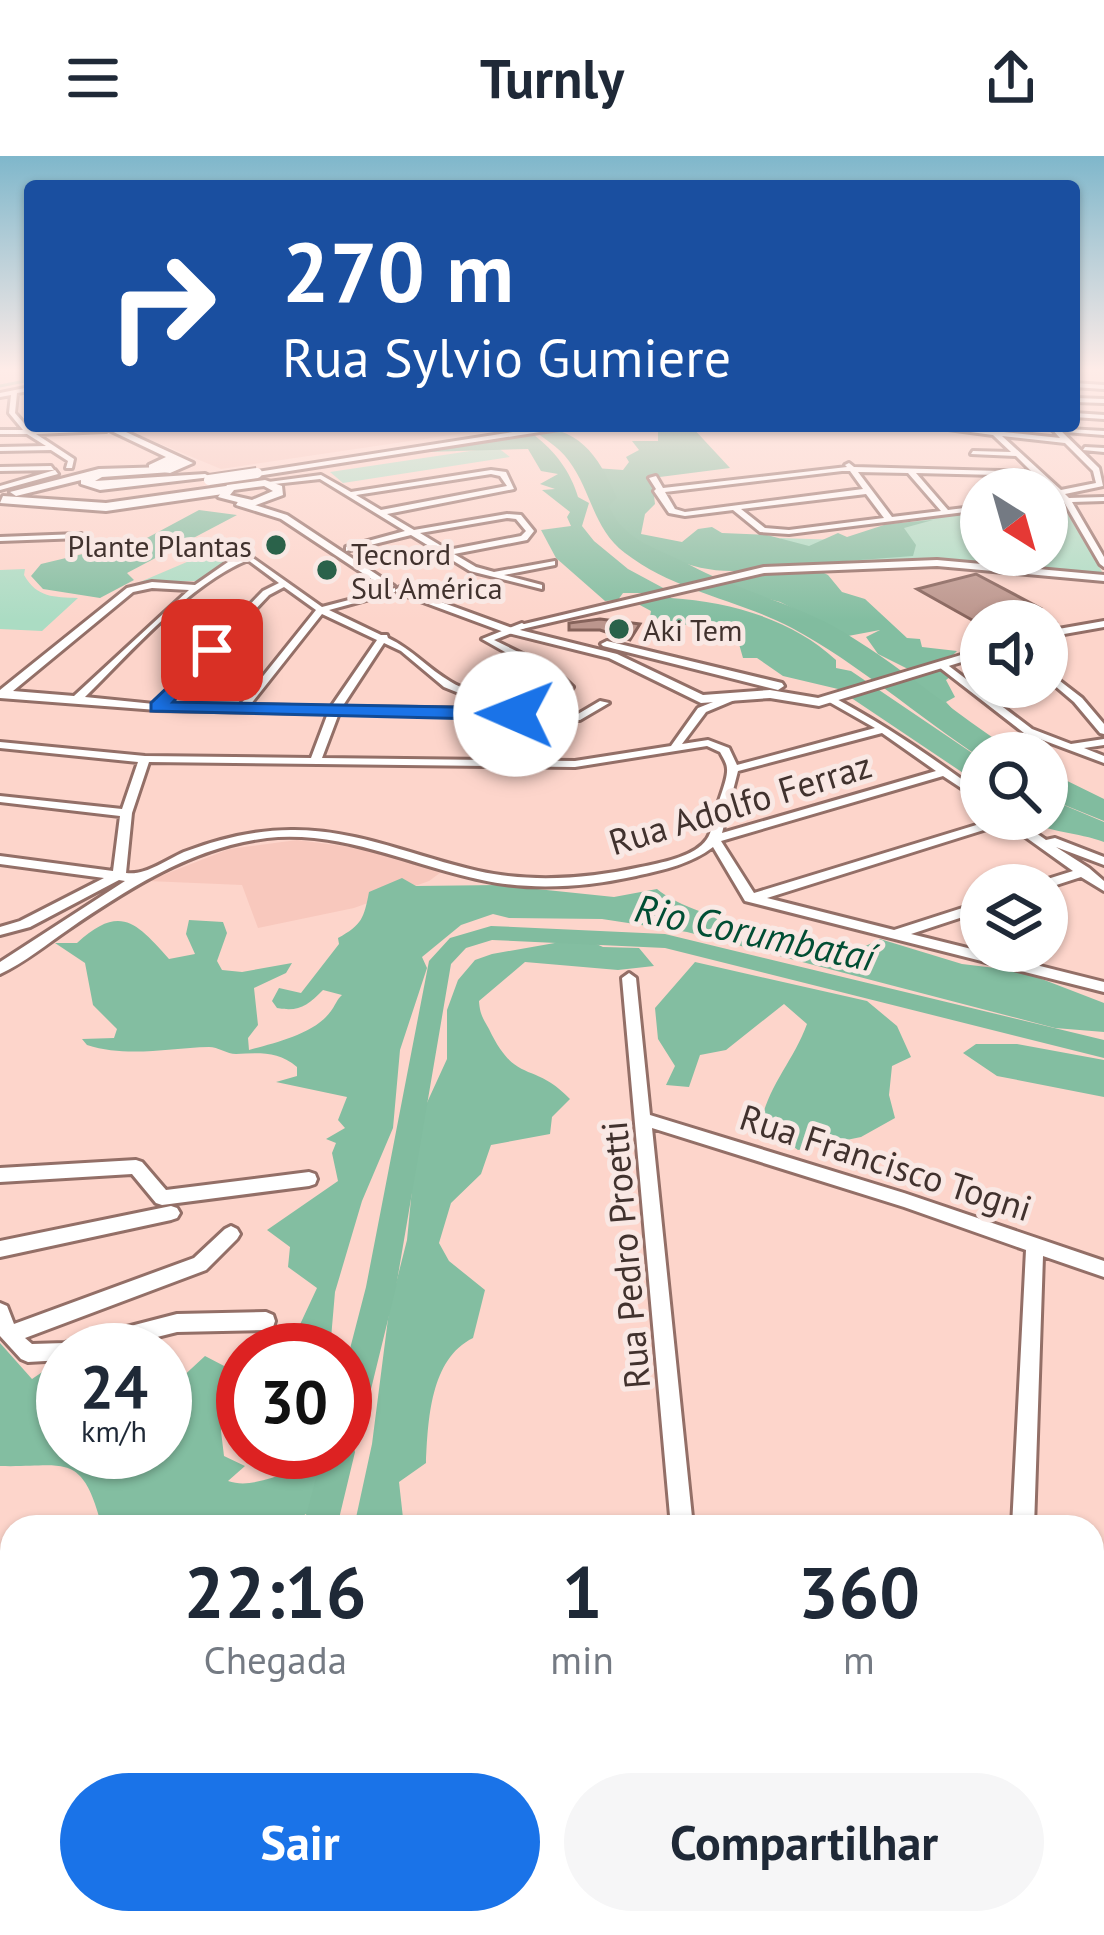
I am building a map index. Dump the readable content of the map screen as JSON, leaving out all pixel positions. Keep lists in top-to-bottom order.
{
  "streets": {
    "street": ["Rua Adolfo Ferraz", "Rua Francisco Togni", "Rua Pedro Proetti"]
  },
  "crossings": [
    ["Rua Francisco Togni", "Rua Pedro Proetti"]
  ],
  "water": ["Rio Corumbataí"],
  "places": ["Plante Plantas", "Tecnord Sul América", "Aki Tem"],
  "north": "bottom right",
  "page": {
    "header": "Turnly",
    "turn": ["270 m", "Rua Sylvio Gumiere"],
    "speed": "24 km/h",
    "limit": "30",
    "eta": [
      "22:16",
      "Chegada",
      "1",
      "min",
      "360",
      "m"
    ],
    "buttons": ["Sair", "Compartilhar"]
  }
}
